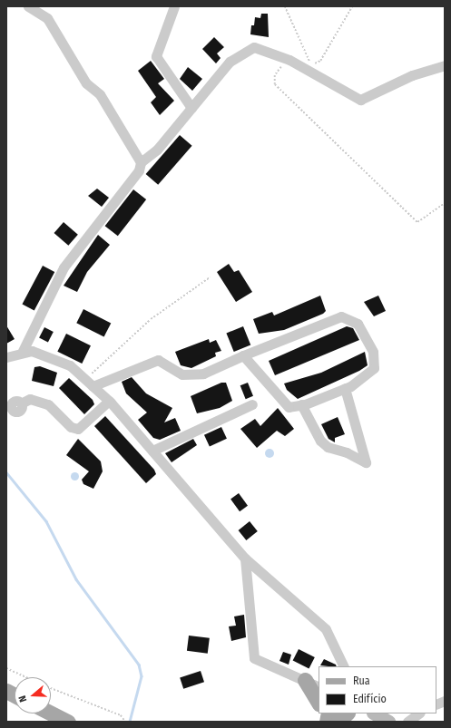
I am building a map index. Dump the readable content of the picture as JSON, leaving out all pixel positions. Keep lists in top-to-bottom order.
{
  "legend": ["Rua", "Edifício"],
  "north": "left"
}
